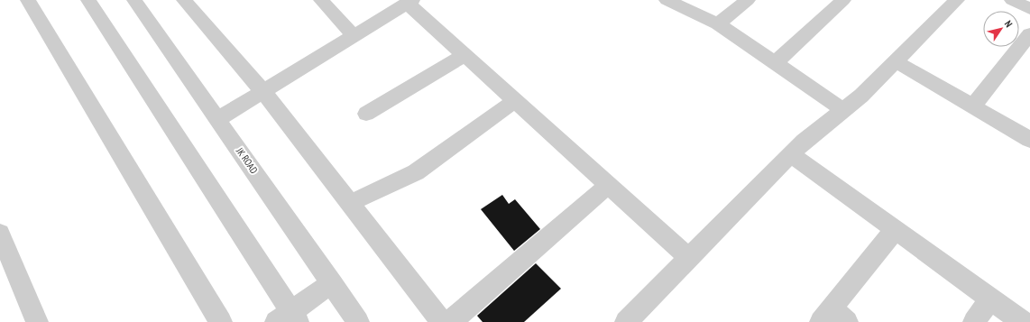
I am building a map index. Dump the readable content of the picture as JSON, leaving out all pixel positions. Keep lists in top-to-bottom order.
{
  "streets": {
    "street": ["JK ROAD"]
  },
  "north": "top right"
}
